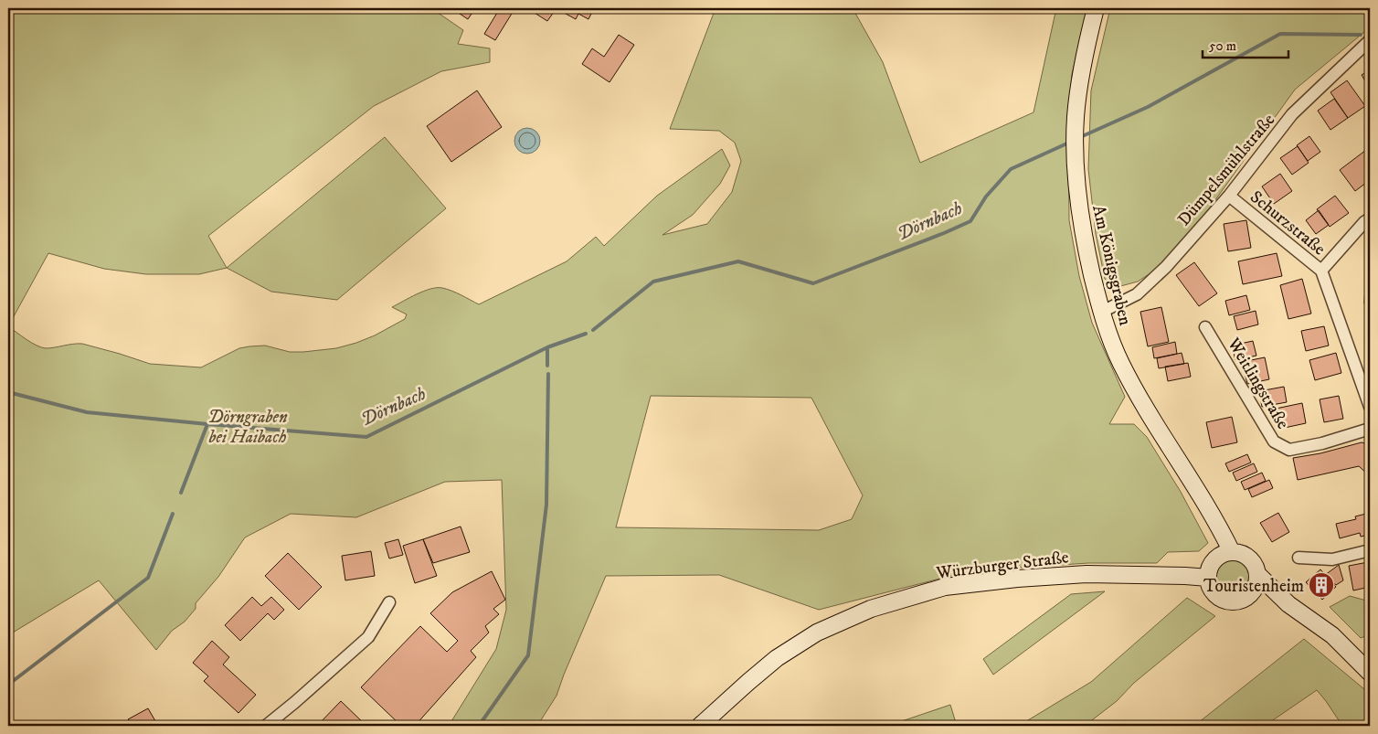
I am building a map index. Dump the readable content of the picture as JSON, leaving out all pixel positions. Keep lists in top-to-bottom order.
{
  "streets": {
    "main road": ["Am Königsgraben", "Würzburger Straße"],
    "street": ["Dümpelsmühlstraße", "Schurzstraße", "Weitlingstraße"]
  },
  "crossings": [
    ["Dümpelsmühlstraße", "Schurzstraße"],
    ["Dümpelsmühlstraße", "Am Königsgraben"],
    ["Am Königsgraben", "Würzburger Straße"]
  ],
  "water": ["Dörnbach"],
  "parks": ["Dörngraben bei Haibach"],
  "places": {
    "building": ["Touristenheim"]
  },
  "scale_bar": "50 m"
}
